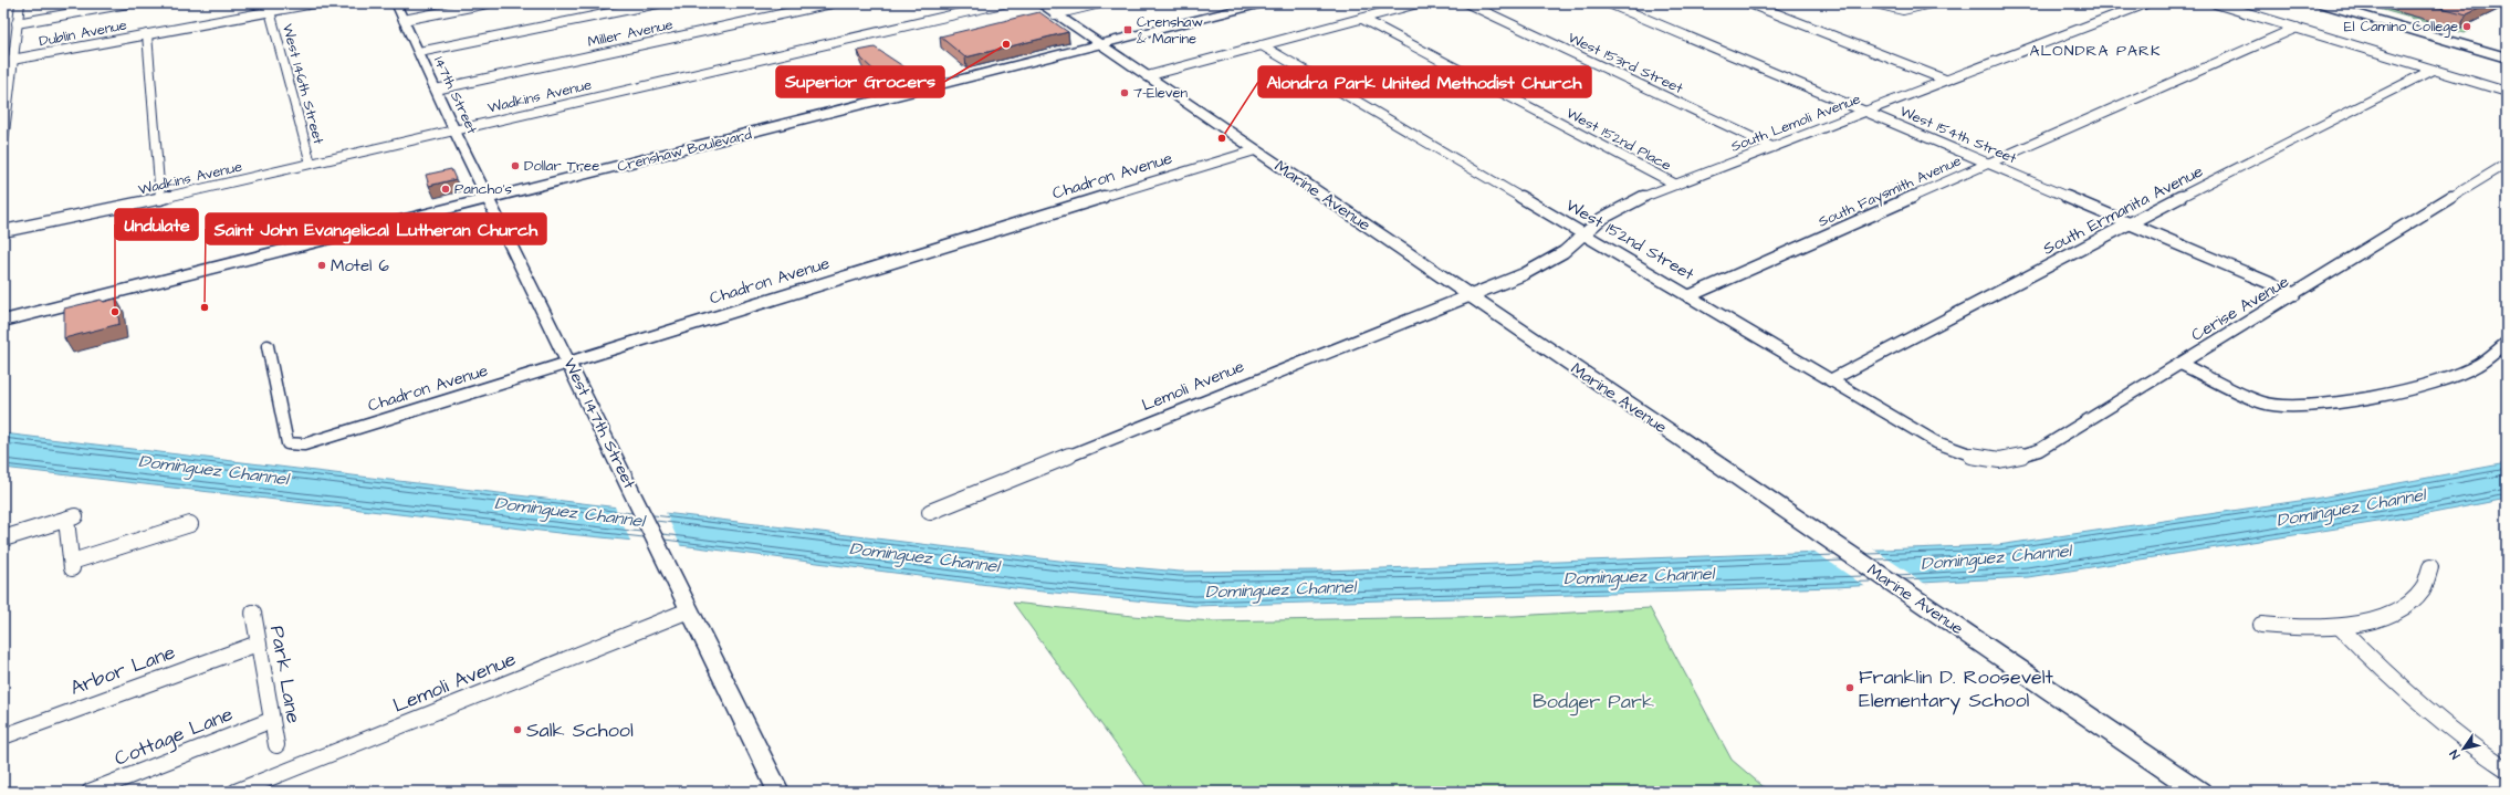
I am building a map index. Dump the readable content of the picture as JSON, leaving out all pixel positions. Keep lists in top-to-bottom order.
{
  "streets": {
    "main road": ["Crenshaw Boulevard", "Marine Avenue"],
    "street": [
      "Dublin Avenue",
      "Miller Avenue",
      "West 153rd Street",
      "West 146th Street",
      "147th Street",
      "Wadkins Avenue",
      "South Lemoli Avenue",
      "West 154th Street",
      "West 152nd Place",
      "Chadron Avenue",
      "South Faysmith Avenue",
      "South Ermanita Avenue",
      "West 152nd Street",
      "Cerise Avenue",
      "Lemoli Avenue",
      "West 147th Street",
      "Arbor Lane",
      "Park Lane",
      "Cottage Lane"
    ]
  },
  "crossings": [
    ["Dublin Avenue", "West 146th Street"],
    ["Miller Avenue", "147th Street"],
    ["West 153rd Street", "South Lemoli Avenue"],
    ["West 146th Street", "Wadkins Avenue"],
    ["147th Street", "Wadkins Avenue"],
    ["147th Street", "Crenshaw Boulevard"],
    ["147th Street", "West 147th Street"],
    ["South Lemoli Avenue", "West 154th Street"],
    ["South Lemoli Avenue", "West 152nd Place"],
    ["South Lemoli Avenue", "Marine Avenue"],
    ["South Lemoli Avenue", "West 152nd Street"],
    ["South Lemoli Avenue", "Lemoli Avenue"],
    ["West 154th Street", "South Faysmith Avenue"],
    ["West 154th Street", "South Ermanita Avenue"],
    ["West 154th Street", "Cerise Avenue"],
    ["Crenshaw Boulevard", "Marine Avenue"],
    ["Crenshaw Boulevard", "West 147th Street"],
    ["Chadron Avenue", "Marine Avenue"],
    ["Chadron Avenue", "West 147th Street"],
    ["South Faysmith Avenue", "West 152nd Street"],
    ["Marine Avenue", "Lemoli Avenue"],
    ["South Ermanita Avenue", "West 152nd Street"],
    ["West 152nd Street", "Cerise Avenue"],
    ["Lemoli Avenue", "West 147th Street"],
    ["Arbor Lane", "Park Lane"],
    ["Park Lane", "Cottage Lane"]
  ],
  "districts": ["ALONDRA PARK"],
  "water": ["Dominguez Channel"],
  "parks": ["Bodger Park"],
  "places": {
    "other": [
      "El Camino College",
      "Superior Grocers",
      "7-Eleven",
      "Alondra Park United Methodist Church",
      "Dollar Tree",
      "Pancho's",
      "Motel 6",
      "Saint John Evangelical Lutheran Church",
      "Undulate",
      "Franklin D. Roosevelt Elementary School",
      "Salk School"
    ],
    "transit": ["Crenshaw & Marine"]
  },
  "north": "bottom left"
}
